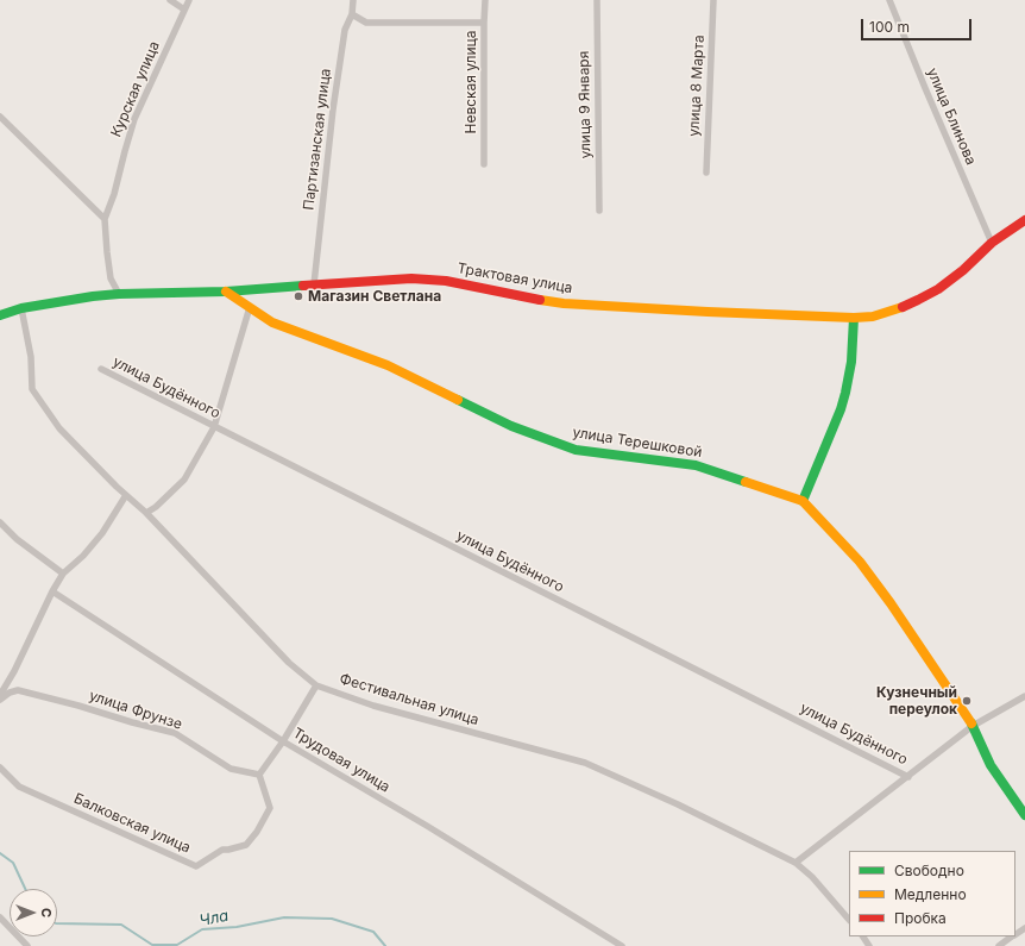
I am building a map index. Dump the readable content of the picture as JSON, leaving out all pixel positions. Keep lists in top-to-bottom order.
{
  "streets": {
    "street": [
      "Невская улица",
      "улица 8 Марта",
      "Курская улица",
      "улица 9 Января",
      "улица Блинова",
      "Партизанская улица",
      "Трактовая улица",
      "улица Будённого",
      "улица Терешковой",
      "Фестивальная улица",
      "улица Фрунзе",
      "Трудовая улица",
      "Балковская улица"
    ]
  },
  "crossings": [
    ["улица Блинова", "Трактовая улица"],
    ["Партизанская улица", "Трактовая улица"],
    ["Трактовая улица", "улица Терешковой"],
    ["Трактовая улица", "Фестивальная улица"],
    ["улица Фрунзе", "Балковская улица"]
  ],
  "water": ["Чла"],
  "places": ["Магазин Светлана", "Кузнечный переулок"],
  "legend": ["Свободно", "Медленно", "Пробка"],
  "scale_bar": "100 m",
  "north": "right"
}
